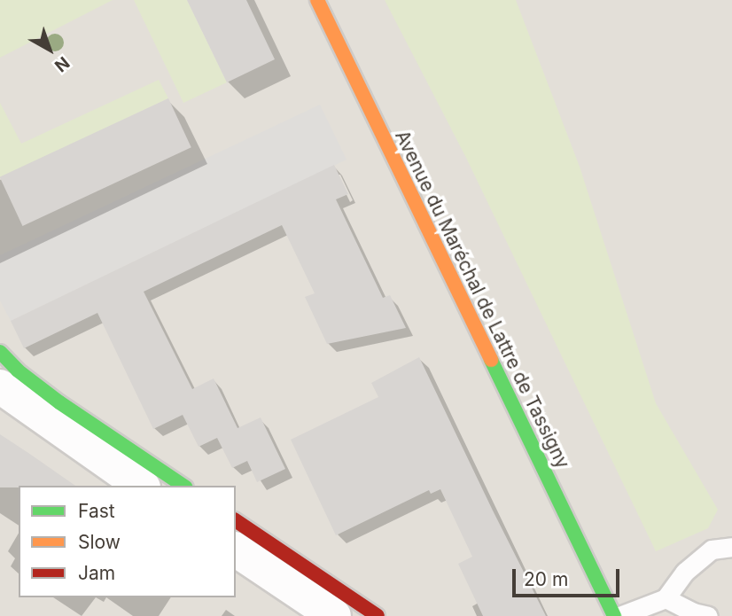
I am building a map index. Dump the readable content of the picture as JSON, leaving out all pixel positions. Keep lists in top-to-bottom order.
{
  "streets": {
    "street": ["Avenue du Maréchal de Lattre de Tassigny"]
  },
  "legend": ["Fast", "Slow", "Jam"],
  "scale_bar": "20 m",
  "north": "bottom right"
}
